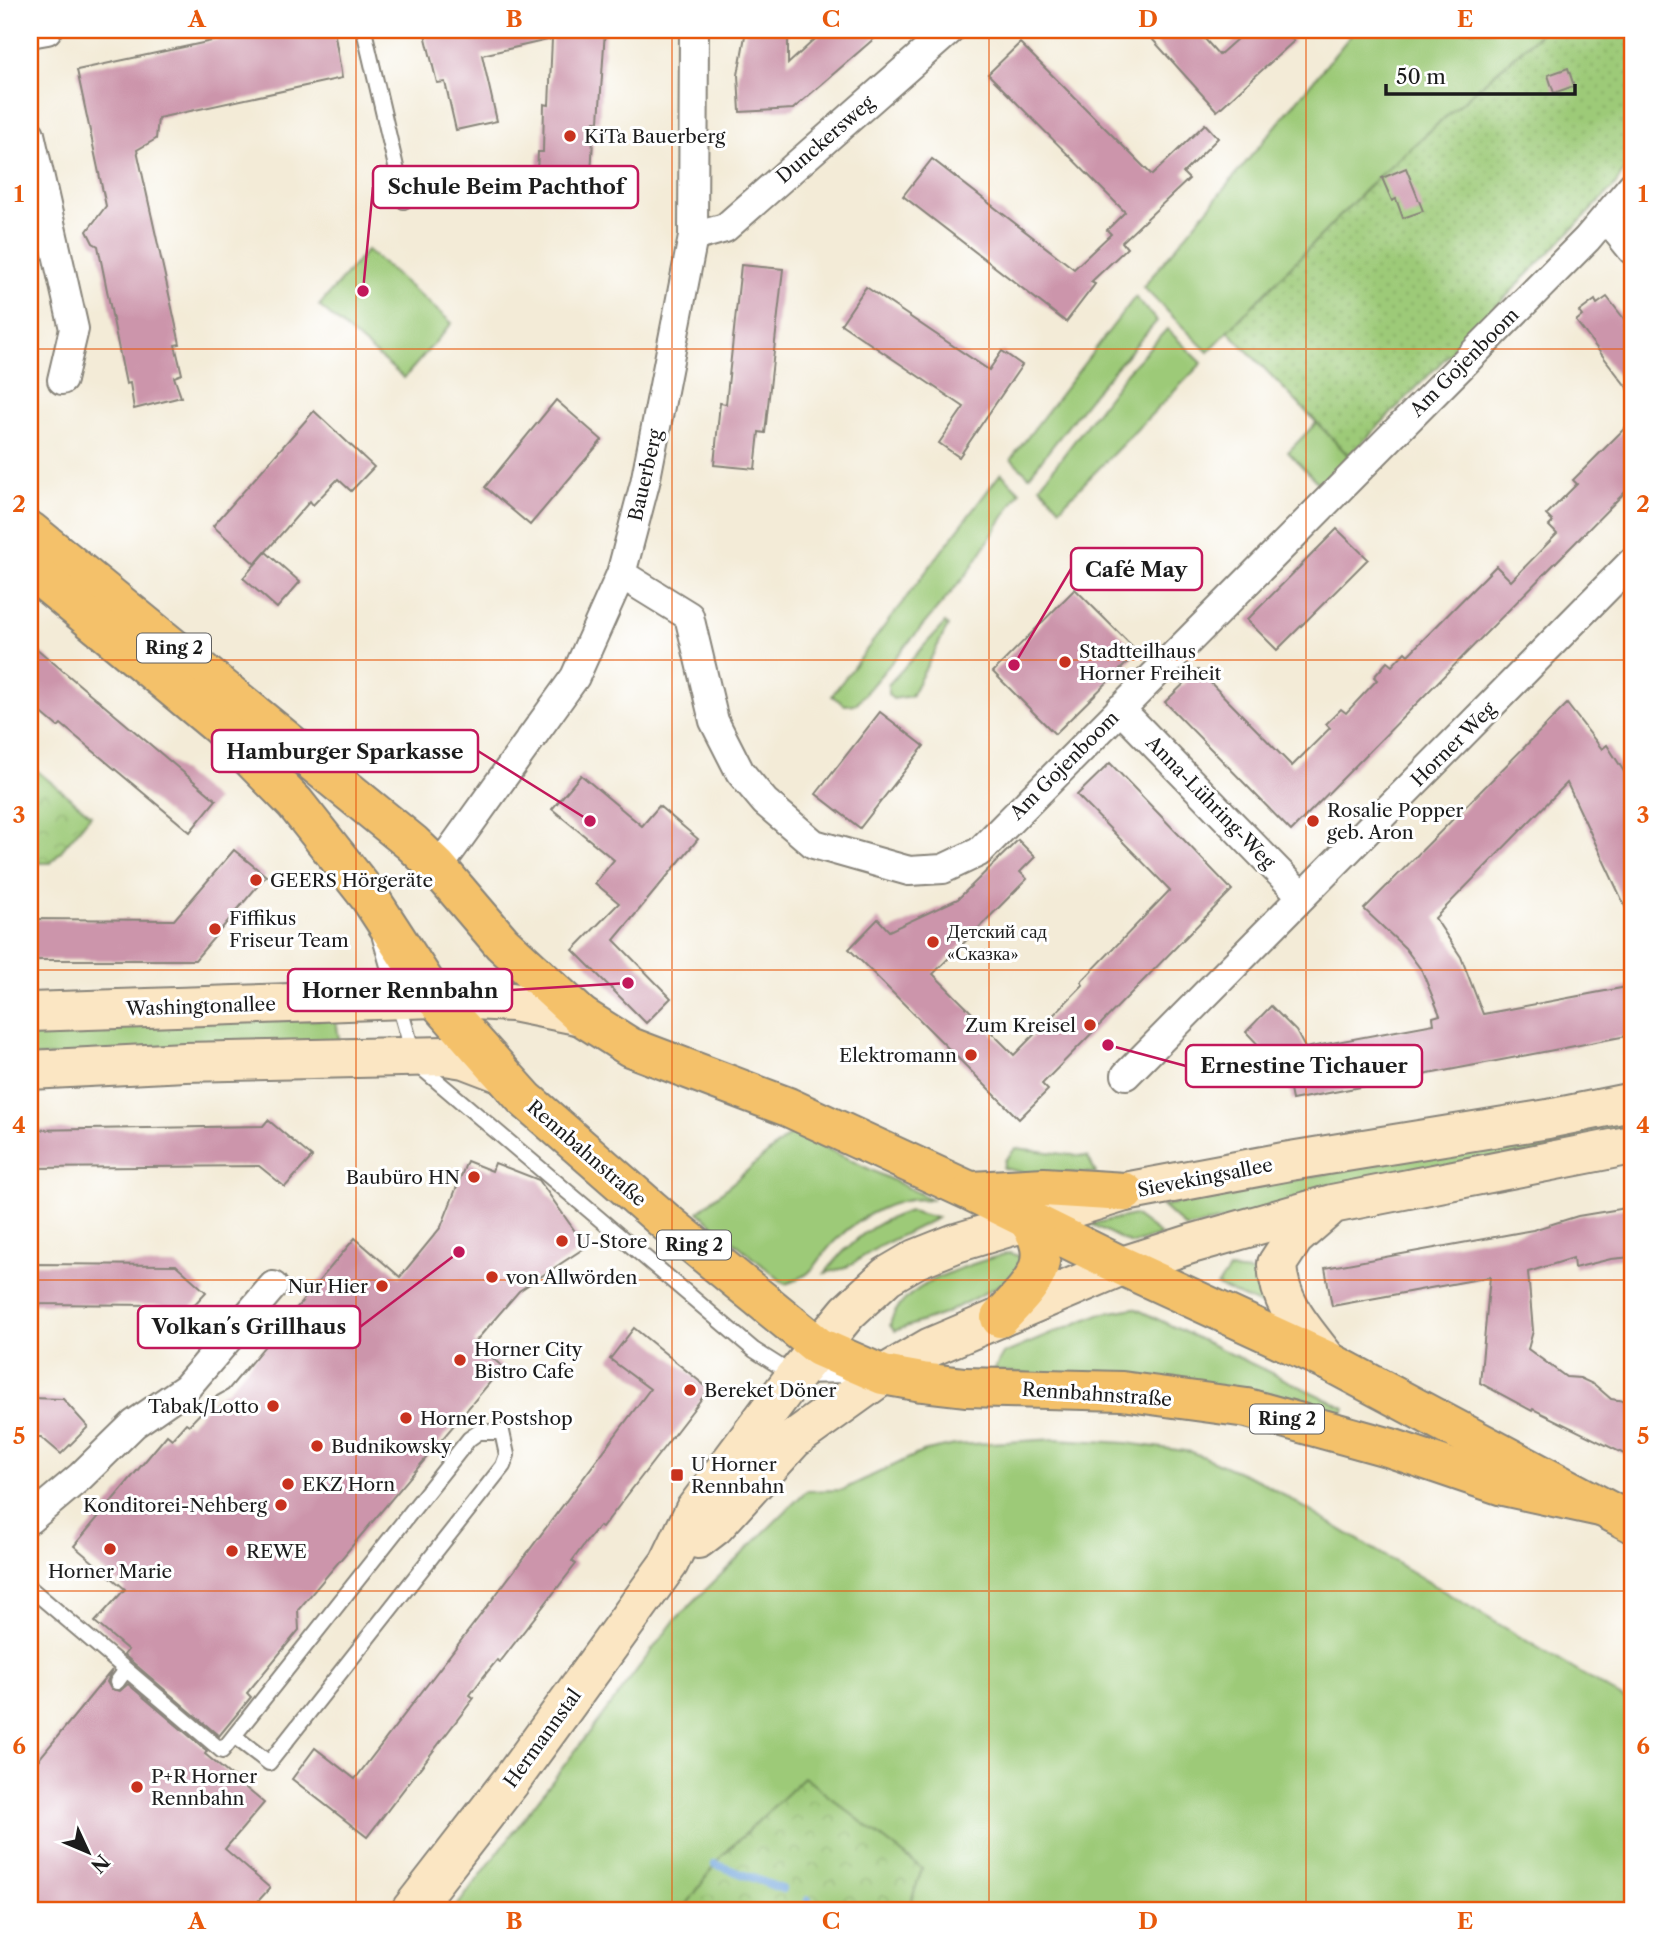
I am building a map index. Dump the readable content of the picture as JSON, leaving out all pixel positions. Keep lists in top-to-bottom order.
{
  "streets": {
    "main road": ["Ring 2", "Rennbahnstraße"],
    "street": [
      "Dunckersweg",
      "Am Gojenboom",
      "Bauerberg",
      "Horner Weg",
      "Anna-Lühring-Weg",
      "Washingtonallee",
      "Sievekingsallee",
      "Hermannstal"
    ]
  },
  "crossings": [
    ["Dunckersweg", "Bauerberg"],
    ["Am Gojenboom", "Bauerberg"],
    ["Am Gojenboom", "Anna-Lühring-Weg"],
    ["Bauerberg", "Rennbahnstraße"],
    ["Horner Weg", "Anna-Lühring-Weg"],
    ["Washingtonallee", "Rennbahnstraße"],
    ["Rennbahnstraße", "Sievekingsallee"],
    ["Rennbahnstraße", "Hermannstal"],
    ["Sievekingsallee", "Hermannstal"]
  ],
  "places": {
    "other": [
      "KiTa Bauerberg",
      "Schule Beim Pachthof",
      "Stadtteilhaus Horner Freiheit",
      "Café May",
      "Hamburger Sparkasse",
      "Rosalie Popper geb. Aron",
      "GEERS Hörgeräte",
      "Fiffikus Friseur Team",
      "Детский сад «Сказка»",
      "Horner Rennbahn",
      "Zum Kreisel",
      "Ernestine Tichauer",
      "Elektromann",
      "Baubüro HN",
      "U-Store",
      "Volkan´s Grillhaus",
      "von Allwörden",
      "Nur Hier",
      "Horner City Bistro Cafe",
      "Bereket Döner",
      "Tabak/Lotto",
      "Horner Postshop",
      "Budnikowsky",
      "EKZ Horn",
      "Konditorei-Nehberg",
      "Horner Marie",
      "REWE",
      "P+R Horner Rennbahn"
    ],
    "transit": ["U Horner Rennbahn"]
  },
  "scale_bar": "50 m",
  "north": "bottom right",
  "grid": {
    "columns": [
      "A",
      "B",
      "C",
      "D",
      "E"
    ],
    "rows": [
      "1",
      "2",
      "3",
      "4",
      "5",
      "6"
    ]
  }
}
